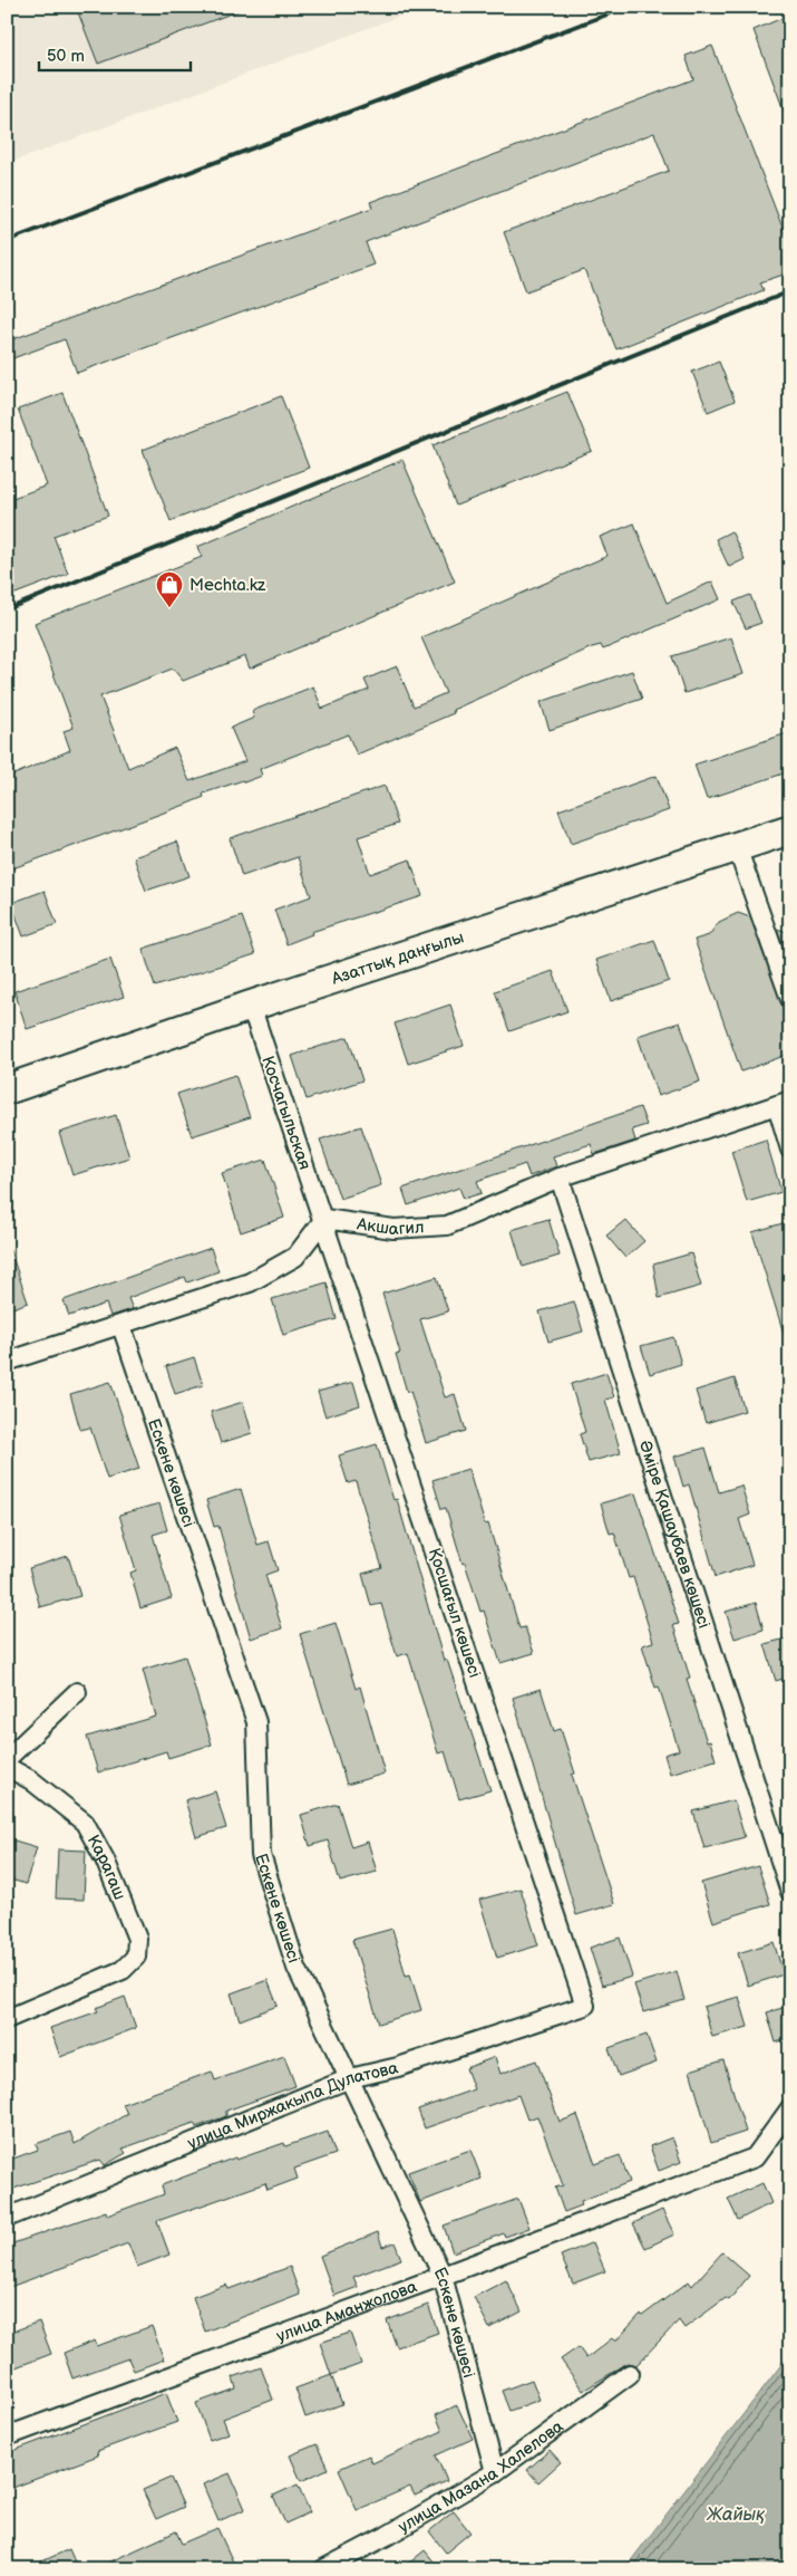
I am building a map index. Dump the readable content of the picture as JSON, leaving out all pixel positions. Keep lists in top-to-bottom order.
{
  "streets": {
    "main road": ["Азаттық даңғылы"],
    "street": [
      "Косчагыльская",
      "Акшагил",
      "Ескене көшесі",
      "Әміре Қашаубаев көшесі",
      "Қосшағыл көшесі",
      "Карагаш",
      "улица Миржакыпа Дулатова",
      "улица Аманжолова",
      "улица Мазана Халелова"
    ]
  },
  "crossings": [
    ["Азаттық даңғылы", "Косчагыльская"],
    ["Косчагыльская", "Акшагил"],
    ["Косчагыльская", "Қосшағыл көшесі"],
    ["Акшагил", "Әміре Қашаубаев көшесі"],
    ["Акшагил", "Қосшағыл көшесі"],
    ["Ескене көшесі", "улица Миржакыпа Дулатова"],
    ["Ескене көшесі", "улица Аманжолова"],
    ["Ескене көшесі", "улица Мазана Халелова"],
    ["Қосшағыл көшесі", "улица Миржакыпа Дулатова"]
  ],
  "water": ["Жайық"],
  "places": {
    "shop": ["Mechta.kz"]
  },
  "scale_bar": "50 m"
}
